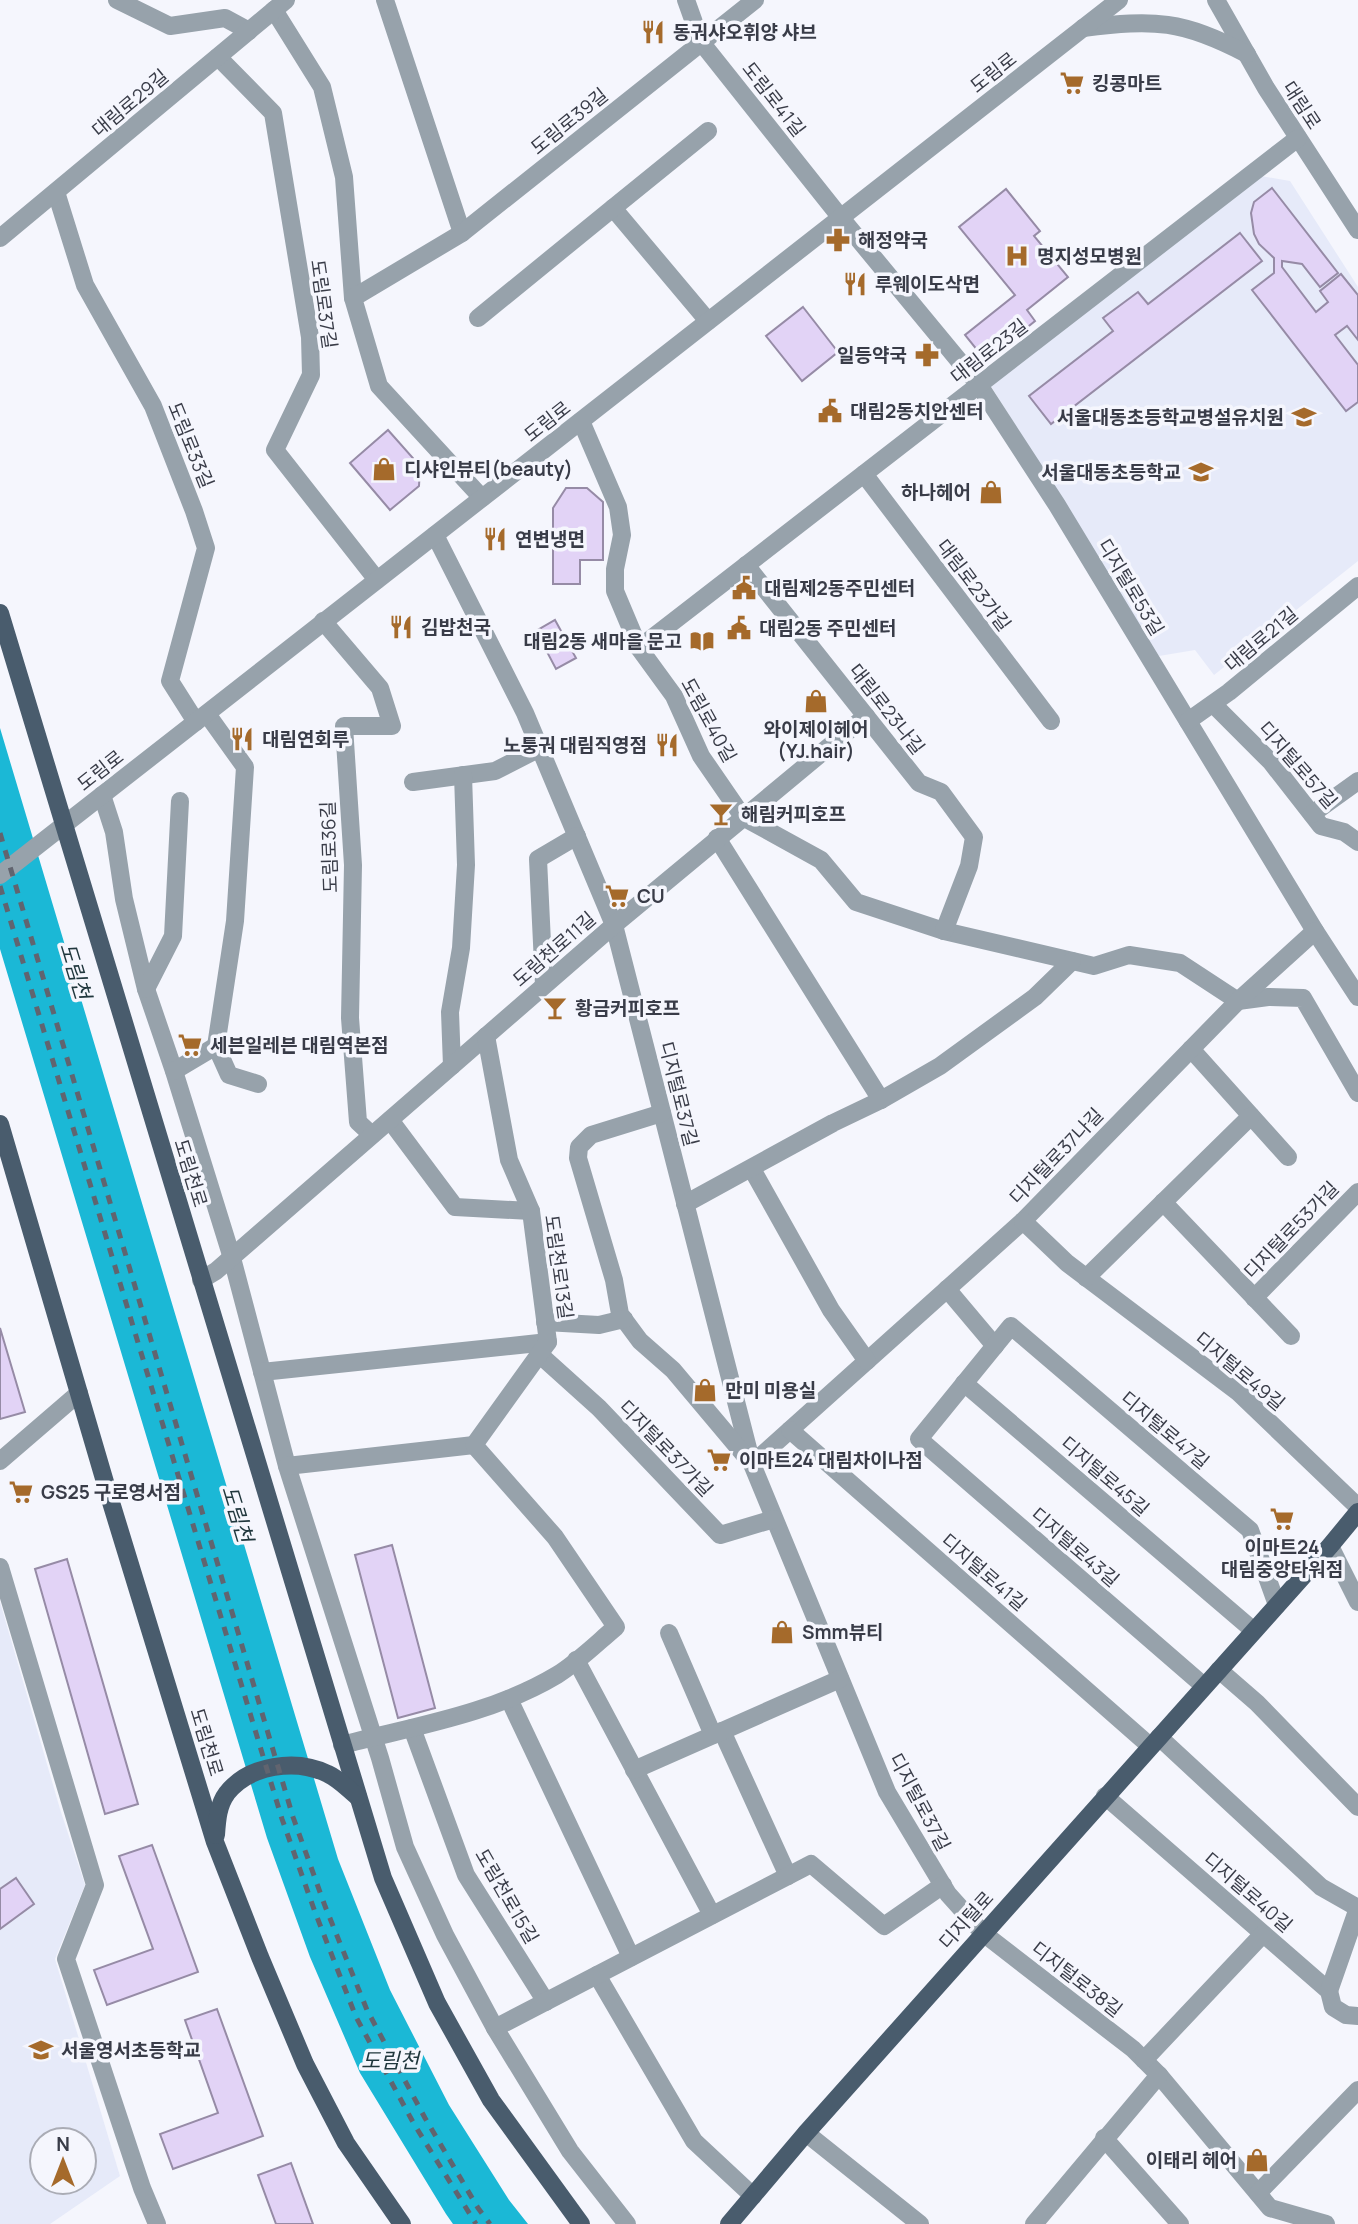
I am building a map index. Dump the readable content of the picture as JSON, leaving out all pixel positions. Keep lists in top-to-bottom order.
{
  "streets": {
    "main road": ["도림천로", "디지털로"],
    "street": [
      "도림로",
      "도림로41길",
      "대림로29길",
      "대림로",
      "도림로39길",
      "도림로37길",
      "대림로23길",
      "도림로33길",
      "대림로23가길",
      "디지털로53길",
      "대림로21길",
      "대림로23나길",
      "도림로40길",
      "디지털로57길",
      "도림로36길",
      "도림천로11길",
      "디지털로37길",
      "디지털로37나길",
      "디지털로53가길",
      "도림천로13길",
      "디지털로49길",
      "디지털로47길",
      "디지털로37가길",
      "디지털로45길",
      "디지털로43길",
      "디지털로41길",
      "디지털로40길",
      "도림천로15길",
      "디지털로38길"
    ]
  },
  "crossings": [
    ["도림로", "도림로41길"],
    ["도림로", "도림로37길"],
    ["도림로", "도림로33길"],
    ["도림로", "디지털로53길"],
    ["도림로", "도림로40길"],
    ["도림로", "도림로36길"],
    ["도림로", "디지털로37길"],
    ["도림로", "도림천로"],
    ["도림로41길", "도림로39길"],
    ["도림로41길", "디지털로53길"],
    ["대림로29길", "도림로37길"],
    ["대림로29길", "도림로33길"],
    ["대림로", "대림로23길"],
    ["대림로23길", "대림로23가길"],
    ["대림로23길", "디지털로53길"],
    ["대림로23길", "대림로23나길"],
    ["대림로23길", "도림로40길"],
    ["디지털로53길", "대림로21길"],
    ["디지털로53길", "디지털로37나길"],
    ["대림로21길", "디지털로57길"],
    ["대림로23나길", "도림로40길"],
    ["대림로23나길", "도림천로11길"],
    ["도림로40길", "도림천로11길"],
    ["도림로40길", "디지털로37나길"],
    ["도림로36길", "도림천로11길"],
    ["도림천로11길", "디지털로37길"],
    ["도림천로11길", "도림천로"],
    ["도림천로11길", "도림천로13길"],
    ["디지털로37길", "디지털로37나길"],
    ["디지털로37길", "디지털로37가길"],
    ["디지털로37길", "디지털로"],
    ["디지털로37길", "디지털로38길"],
    ["디지털로37나길", "디지털로49길"],
    ["디지털로37나길", "디지털로41길"],
    ["도림천로13길", "디지털로37가길"],
    ["디지털로49길", "디지털로"],
    ["디지털로47길", "디지털로"],
    ["디지털로45길", "디지털로43길"],
    ["디지털로45길", "디지털로"],
    ["디지털로43길", "디지털로"],
    ["디지털로41길", "디지털로"],
    ["디지털로40길", "디지털로"],
    ["디지털로", "디지털로38길"]
  ],
  "water": ["도림천"],
  "places": {
    "restaurant": [
      "동궈샤오휘양 샤브",
      "루웨이도삭면",
      "연변냉면",
      "김밥천국",
      "대림연회루",
      "노퉁궈 대림직영점"
    ],
    "supermarket": [
      "킹콩마트",
      "CU",
      "세븐일레븐 대림역본점",
      "이마트24 대림차이나점",
      "GS25 구로영서점",
      "이마트24 대림중앙타워점"
    ],
    "pharmacy": ["해정약국", "일등약국"],
    "hospital": ["명지성모병원"],
    "public building": ["대림2동치안센터", "대림제2동주민센터", "대림2동 주민센터"],
    "school or university": ["서울대동초등학교병설유치원", "서울대동초등학교", "서울영서초등학교"],
    "shop": [
      "디샤인뷰티(beauty)",
      "하나헤어",
      "와이제이헤어 (YJ.hair)",
      "만미 미용실",
      "Smm뷰티",
      "이태리 헤어"
    ],
    "library": ["대림2동 새마을 문고"],
    "bar": ["해림커피호프", "황금커피호프"]
  },
  "north": "top"
}
